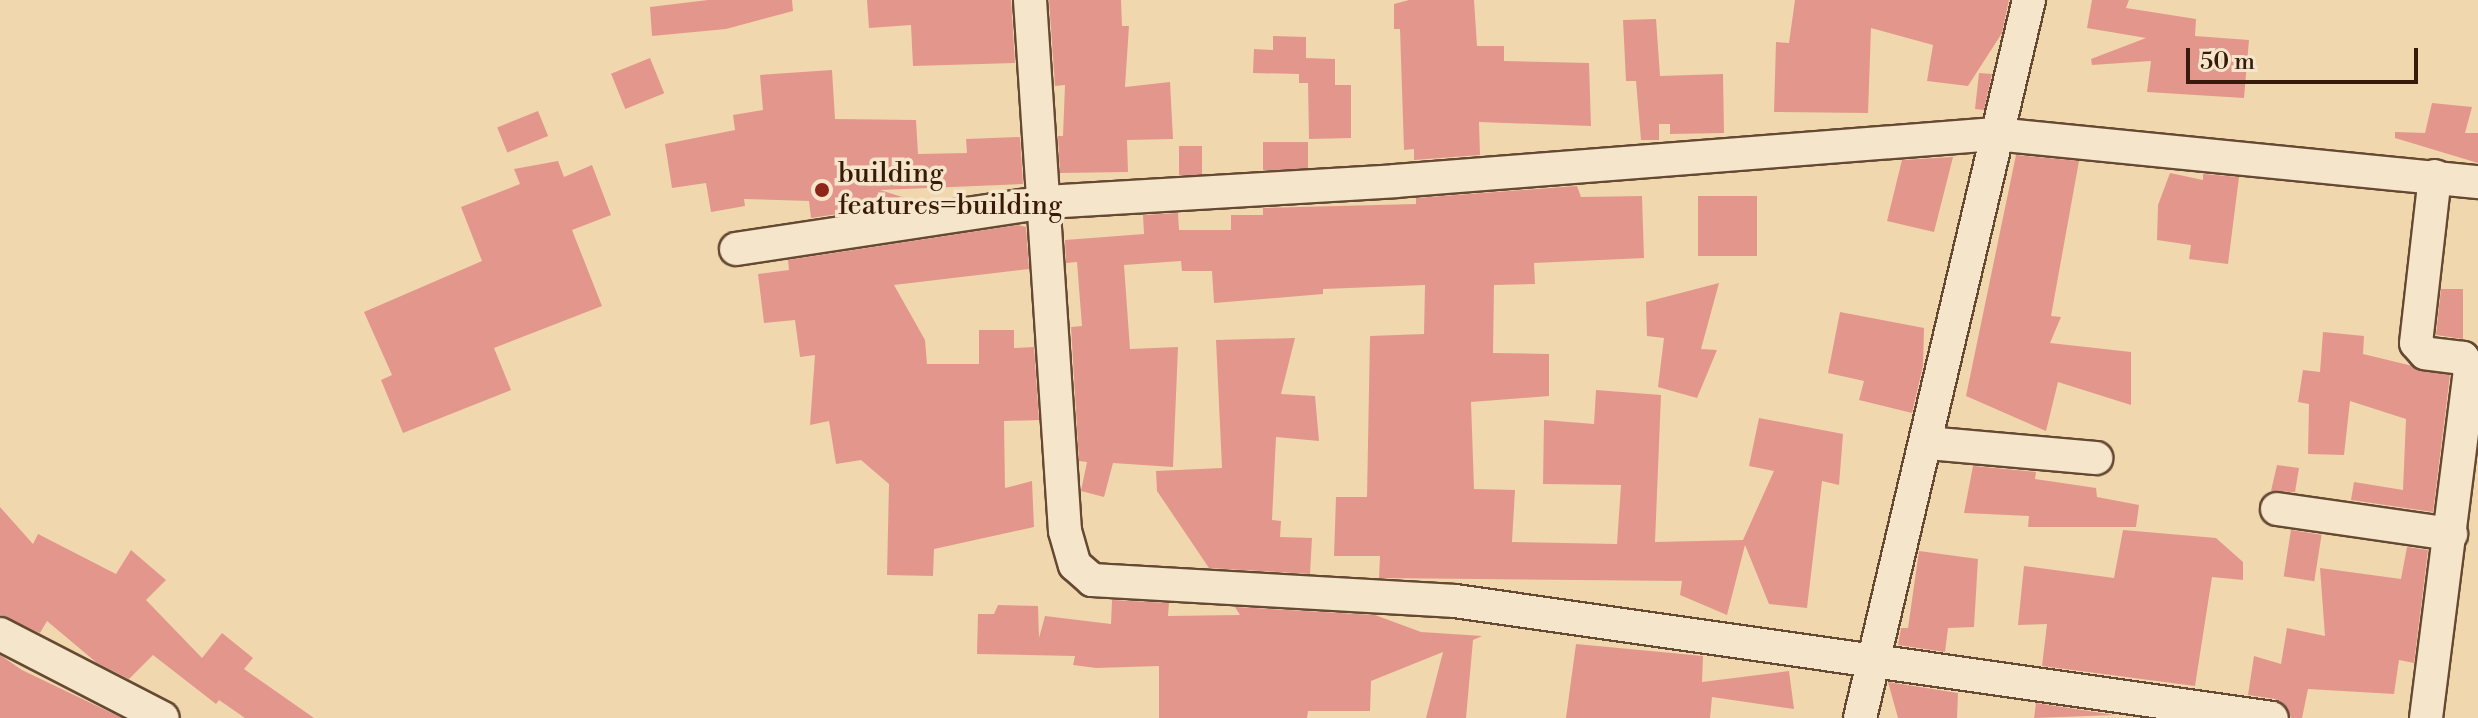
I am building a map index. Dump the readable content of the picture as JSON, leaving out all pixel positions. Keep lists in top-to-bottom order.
{
  "places": ["building features=building"],
  "scale_bar": "50 m"
}
